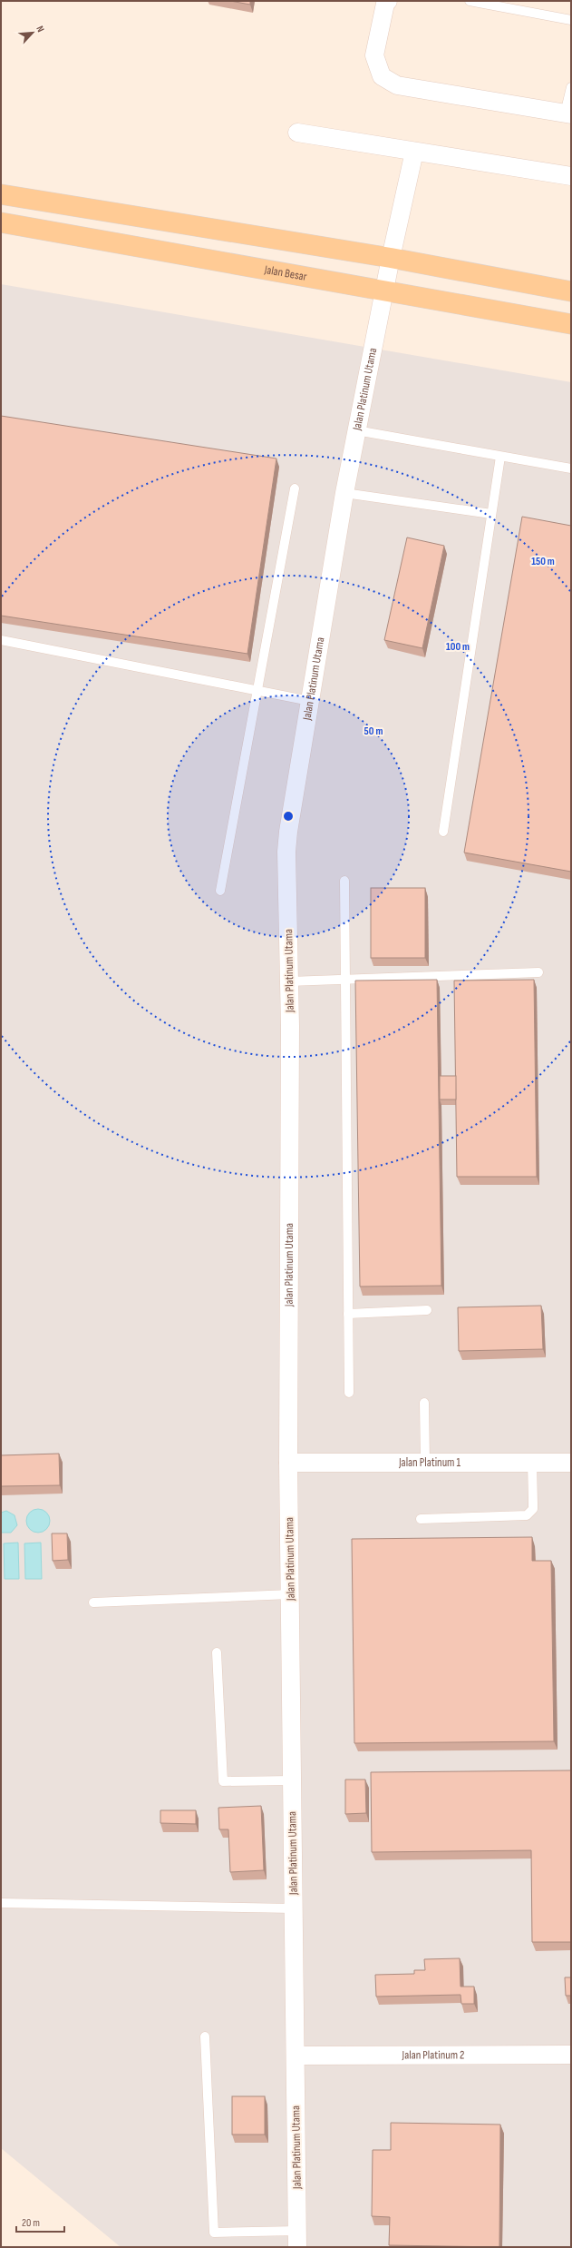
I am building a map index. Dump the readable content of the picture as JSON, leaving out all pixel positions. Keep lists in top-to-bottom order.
{
  "streets": {
    "main road": ["Jalan Besar"],
    "street": ["Jalan Platinum Utama", "Jalan Platinum 1", "Jalan Platinum 2"]
  },
  "crossings": [
    ["Jalan Besar", "Jalan Platinum Utama"],
    ["Jalan Platinum Utama", "Jalan Platinum 1"],
    ["Jalan Platinum Utama", "Jalan Platinum 2"]
  ],
  "scale_bar": "20 m",
  "north": "top right",
  "rings": ["150 m", "100 m", "50 m"]
}
